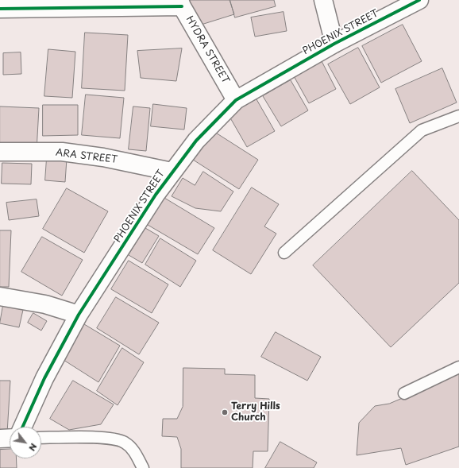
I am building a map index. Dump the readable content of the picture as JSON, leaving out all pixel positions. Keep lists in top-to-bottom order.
{
  "streets": {
    "street": ["PHOENIX STREET", "HYDRA STREET", "ARA STREET"]
  },
  "crossings": [
    ["PHOENIX STREET", "HYDRA STREET"],
    ["PHOENIX STREET", "ARA STREET"]
  ],
  "places": ["Terry Hills Church"],
  "north": "bottom right"
}
